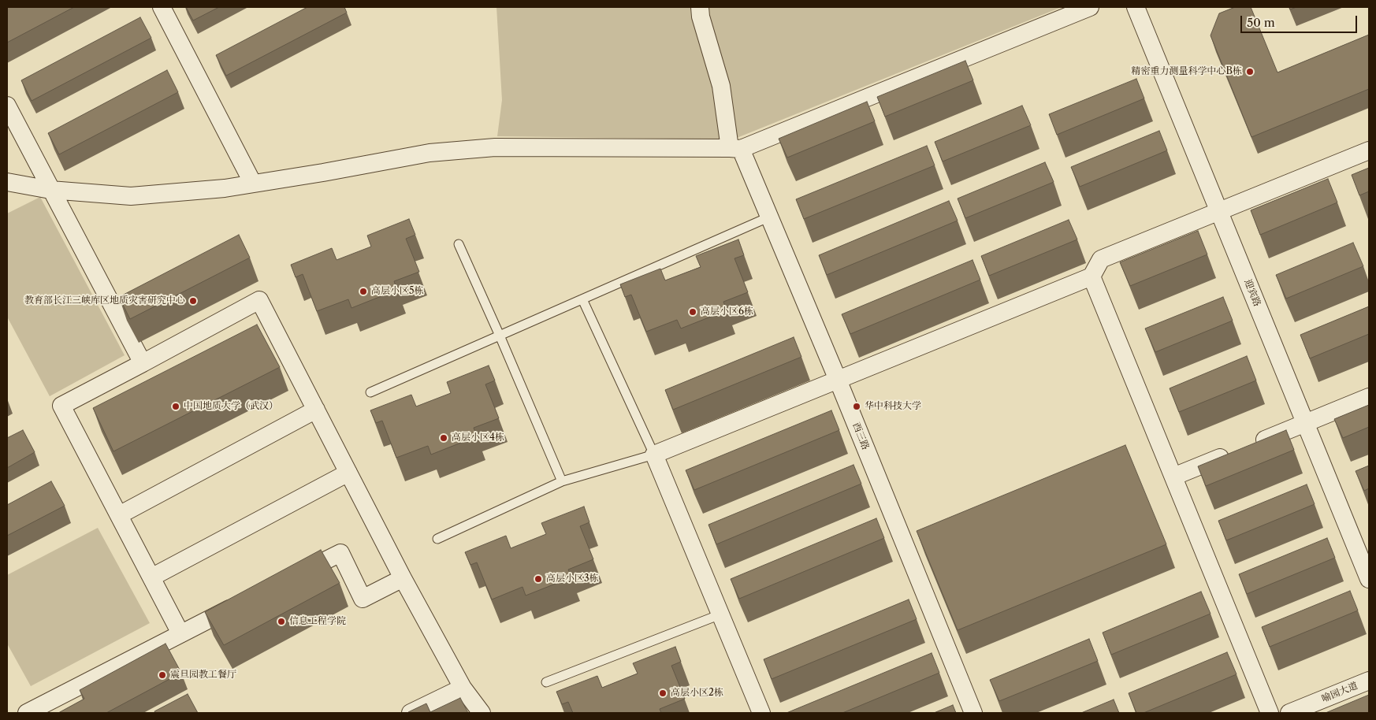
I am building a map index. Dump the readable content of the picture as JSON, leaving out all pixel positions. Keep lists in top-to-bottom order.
{
  "streets": {
    "street": ["迎宾路", "西三路", "喻园大道"]
  },
  "places": [
    "精密重力测量科学中心B栋",
    "高层小区5栋",
    "教育部长江三峡库区地质灾害研究中心",
    "高层小区6栋",
    "中国地质大学（武汉）",
    "华中科技大学",
    "高层小区4栋",
    "高层小区3栋",
    "信息工程学院",
    "震旦园教工餐厅",
    "高层小区2栋"
  ],
  "scale_bar": "50 m"
}
